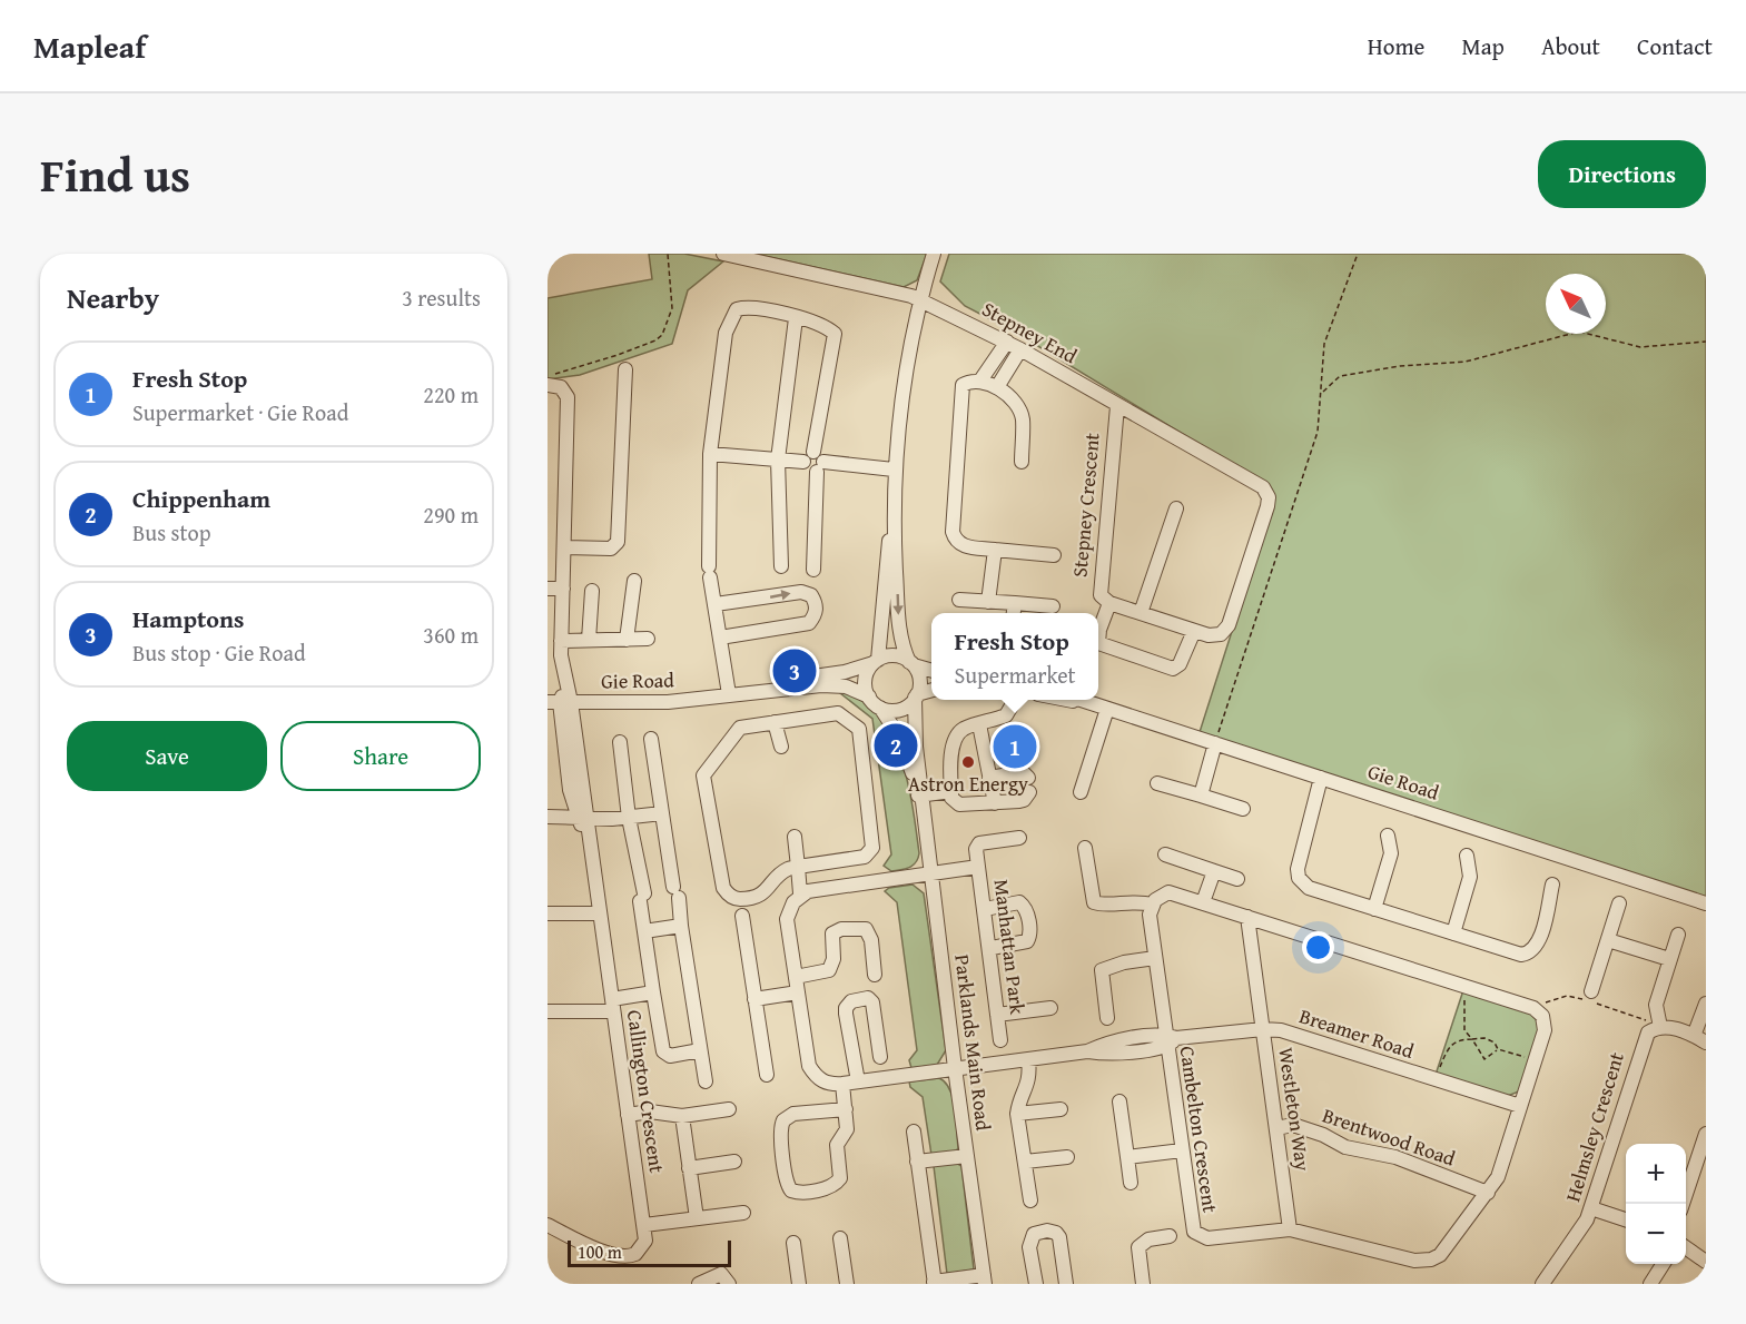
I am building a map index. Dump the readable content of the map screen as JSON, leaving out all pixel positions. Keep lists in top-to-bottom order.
{
  "streets": {
    "street": [
      "Stepney End",
      "Stepney Crescent",
      "Gie Road",
      "Manhattan Park",
      "Breamer Road",
      "Parklands Main Road",
      "Callington Crescent",
      "Westleton Way",
      "Helmsley Crescent",
      "Cambelton Crescent",
      "Brentwood Road"
    ]
  },
  "crossings": [
    ["Stepney End", "Stepney Crescent"],
    ["Gie Road", "Parklands Main Road"],
    ["Gie Road", "Callington Crescent"],
    ["Manhattan Park", "Parklands Main Road"],
    ["Breamer Road", "Parklands Main Road"],
    ["Breamer Road", "Westleton Way"],
    ["Breamer Road", "Cambelton Crescent"],
    ["Westleton Way", "Cambelton Crescent"],
    ["Westleton Way", "Brentwood Road"],
    ["Cambelton Crescent", "Brentwood Road"]
  ],
  "places": ["Astron Energy"],
  "scale_bar": "100 m",
  "north": "top left",
  "page": {
    "header": "Mapleaf",
    "nav": [
      "Home",
      "Map",
      "About",
      "Contact"
    ],
    "title": "Find us",
    "buttons": [
      "Directions",
      ["Save", "Share"]
    ],
    "heading": ["Nearby", "3 results"],
    "list": [
      {
        "mark": "1",
        "name": "Fresh Stop",
        "note": "Supermarket · Gie Road",
        "value": "220 m"
      },
      {
        "mark": "2",
        "name": "Chippenham",
        "note": "Bus stop",
        "value": "290 m"
      },
      {
        "mark": "3",
        "name": "Hamptons",
        "note": "Bus stop · Gie Road",
        "value": "360 m"
      }
    ],
    "popup": ["Fresh Stop", "Supermarket"],
    "pins": ["3", "2", "1"],
    "map_buttons": ["+", "−"],
    "scale": "100 m"
  }
}
